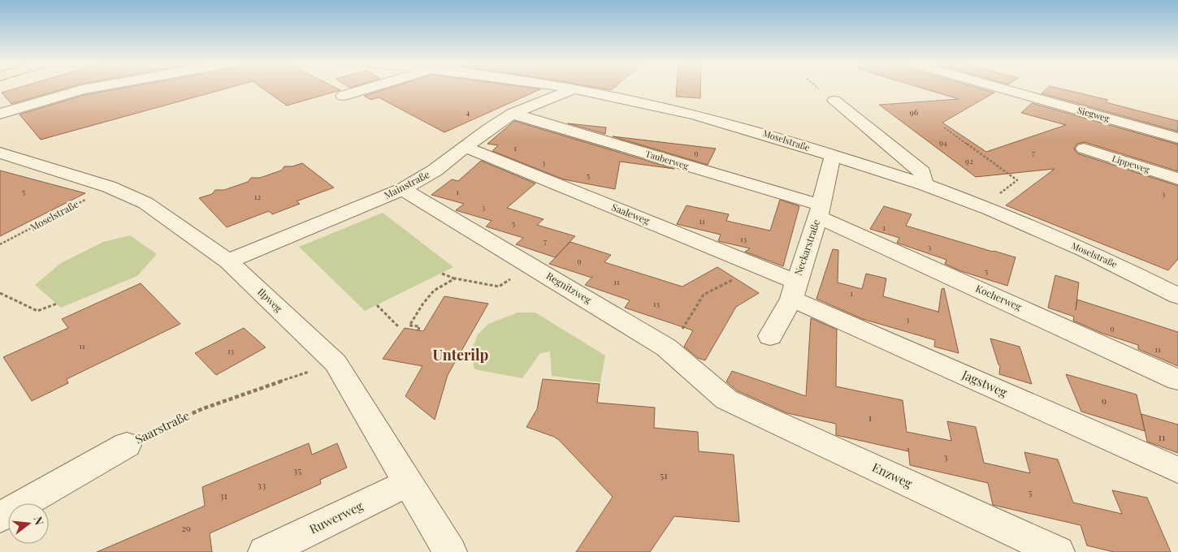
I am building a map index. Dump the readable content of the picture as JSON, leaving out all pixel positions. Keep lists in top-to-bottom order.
{
  "streets": {
    "street": [
      "Siegweg",
      "Moselstraße",
      "Tauberweg",
      "Lippeweg",
      "Mainstraße",
      "Saaleweg",
      "Neckarstraße",
      "Regnitzweg",
      "Kocherweg",
      "Ilpweg",
      "Jagstweg",
      "Saarstraße",
      "Enzweg",
      "Ruwerweg"
    ]
  },
  "crossings": [
    ["Moselstraße", "Mainstraße"],
    ["Moselstraße", "Neckarstraße"],
    ["Moselstraße", "Ilpweg"],
    ["Tauberweg", "Mainstraße"],
    ["Tauberweg", "Neckarstraße"],
    ["Tauberweg", "Kocherweg"],
    ["Mainstraße", "Saaleweg"],
    ["Mainstraße", "Regnitzweg"],
    ["Mainstraße", "Ilpweg"],
    ["Saaleweg", "Neckarstraße"],
    ["Saaleweg", "Jagstweg"],
    ["Neckarstraße", "Kocherweg"],
    ["Neckarstraße", "Jagstweg"],
    ["Regnitzweg", "Enzweg"],
    ["Ilpweg", "Saarstraße"],
    ["Ilpweg", "Ruwerweg"]
  ],
  "districts": ["Unterilp"],
  "house_numbers": [
    "4",
    "96",
    "94",
    "1",
    "9",
    "7",
    "92",
    "3",
    "5",
    "5",
    "1",
    "3",
    "12",
    "3",
    "11",
    "5",
    "1",
    "13",
    "7",
    "3",
    "9",
    "5",
    "11",
    "1",
    "13",
    "3",
    "9",
    "11",
    "11",
    "13",
    "9",
    "1",
    "11",
    "3",
    "35",
    "51",
    "33",
    "5",
    "31",
    "29"
  ],
  "north": "right"
}
